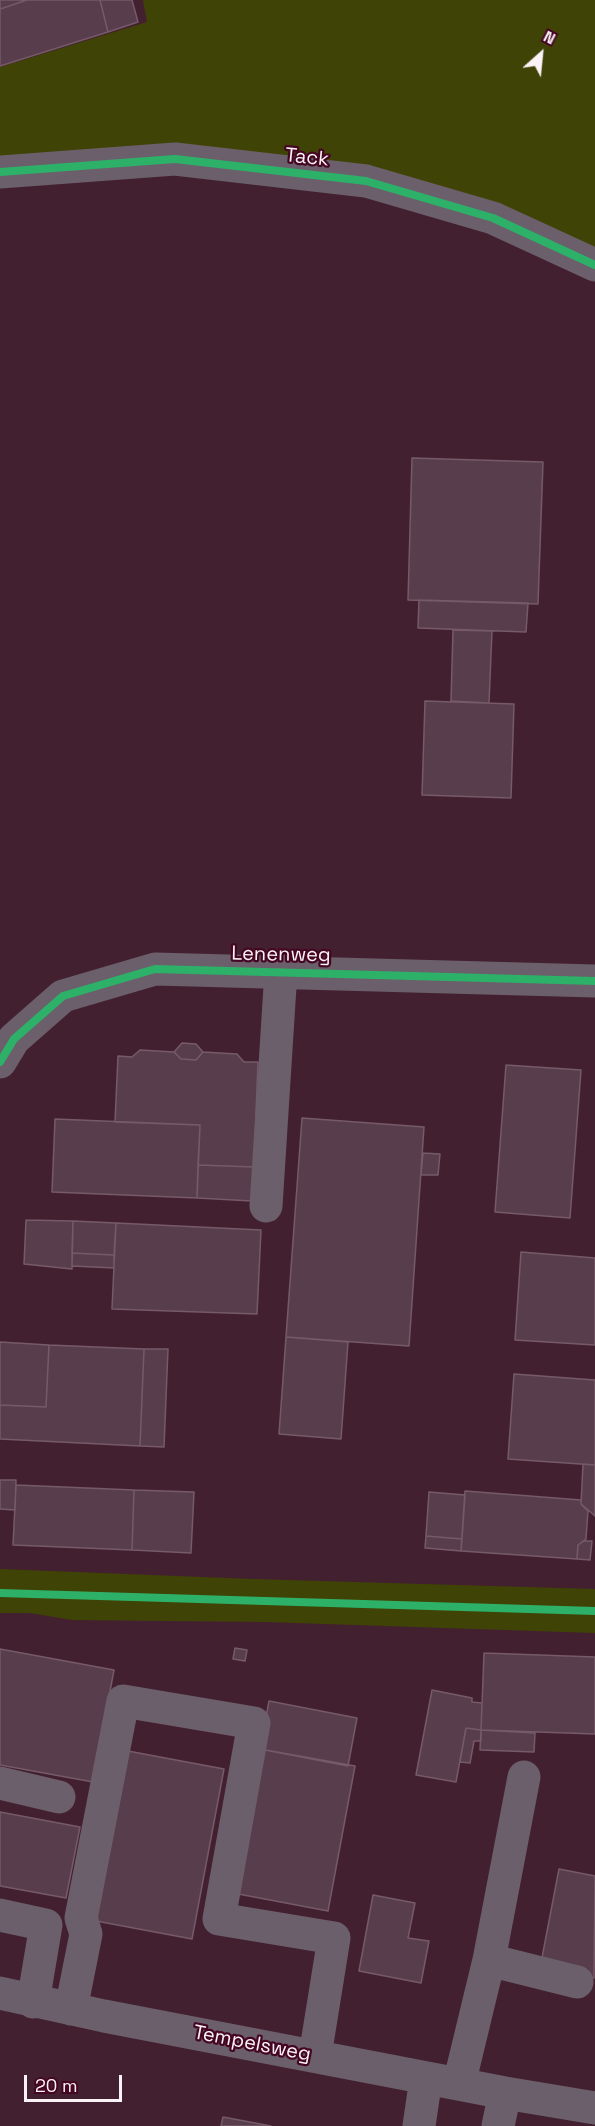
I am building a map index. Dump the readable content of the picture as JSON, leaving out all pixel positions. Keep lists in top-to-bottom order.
{
  "streets": {
    "street": ["Tack", "Lenenweg", "Tempelsweg"]
  },
  "scale_bar": "20 m",
  "north": "top right"
}
